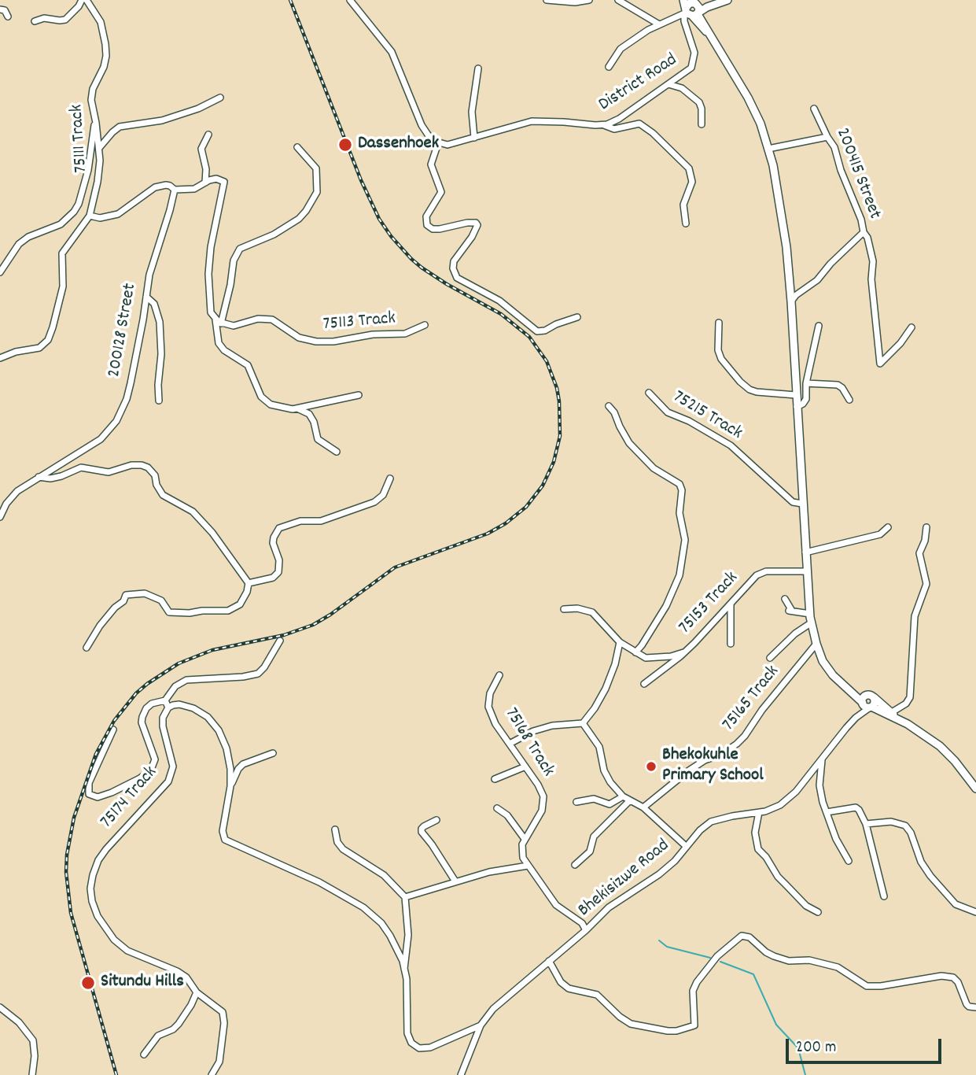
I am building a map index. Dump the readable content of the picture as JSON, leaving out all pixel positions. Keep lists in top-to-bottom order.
{
  "streets": {
    "street": [
      "District Road",
      "75111 Track",
      "200415 Street",
      "75113 Track",
      "200128 Street",
      "75215 Track",
      "75153 Track",
      "75165 Track",
      "75168 Track",
      "75174 Track",
      "Bhekisizwe Road"
    ]
  },
  "places": ["Dassenhoek", "Bhekokuhle Primary School", "Situndu Hills"],
  "scale_bar": "200 m"
}
